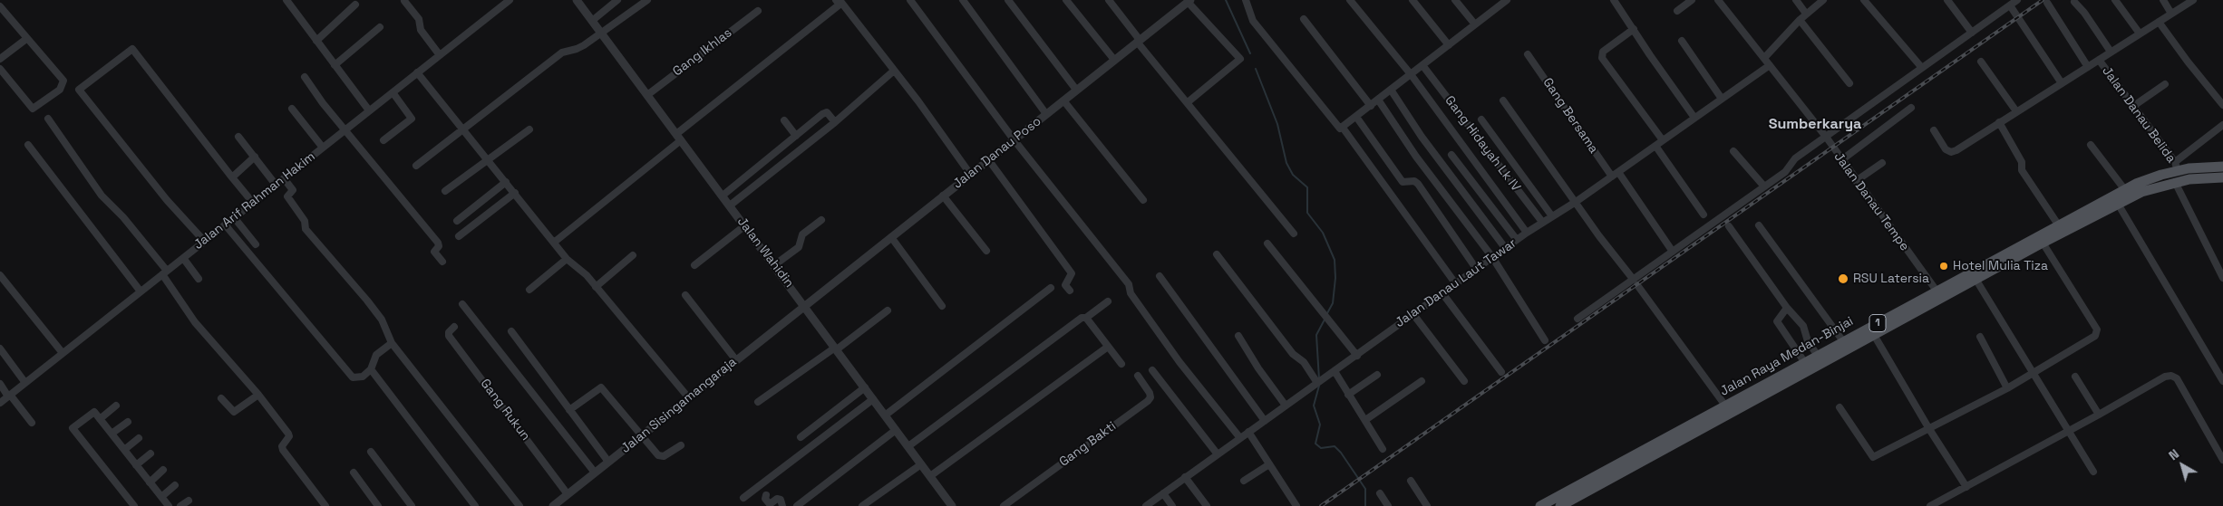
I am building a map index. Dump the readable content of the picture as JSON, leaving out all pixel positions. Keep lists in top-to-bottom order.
{
  "streets": {
    "main road": ["1", "Jalan Raya Medan-Binjai"],
    "street": [
      "Gang Ikhlas",
      "Jalan Danau Belida",
      "Gang Bersama",
      "Gang Hidayah Lk IV",
      "Jalan Danau Poso",
      "Jalan Arif Rahman Hakim",
      "Jalan Danau Tempe",
      "Jalan Wahidin",
      "Jalan Danau Laut Tawar",
      "Jalan Sisingamangaraja",
      "Gang Rukun",
      "Gang Bakti"
    ]
  },
  "crossings": [
    ["Gang Ikhlas", "Jalan Wahidin"],
    ["Jalan Danau Belida", "Jalan Raya Medan-Binjai"],
    ["Gang Bersama", "Jalan Danau Laut Tawar"],
    ["Gang Hidayah Lk IV", "Jalan Danau Laut Tawar"],
    ["Jalan Danau Poso", "Jalan Wahidin"],
    ["Jalan Danau Poso", "Jalan Sisingamangaraja"],
    ["Jalan Danau Tempe", "Jalan Danau Laut Tawar"],
    ["Jalan Danau Tempe", "Jalan Raya Medan-Binjai"],
    ["Jalan Wahidin", "Jalan Sisingamangaraja"],
    ["Jalan Sisingamangaraja", "Gang Rukun"]
  ],
  "districts": ["Sumberkarya"],
  "places": ["Hotel Mulia Tiza", "RSU Latersia"],
  "north": "top left"
}
